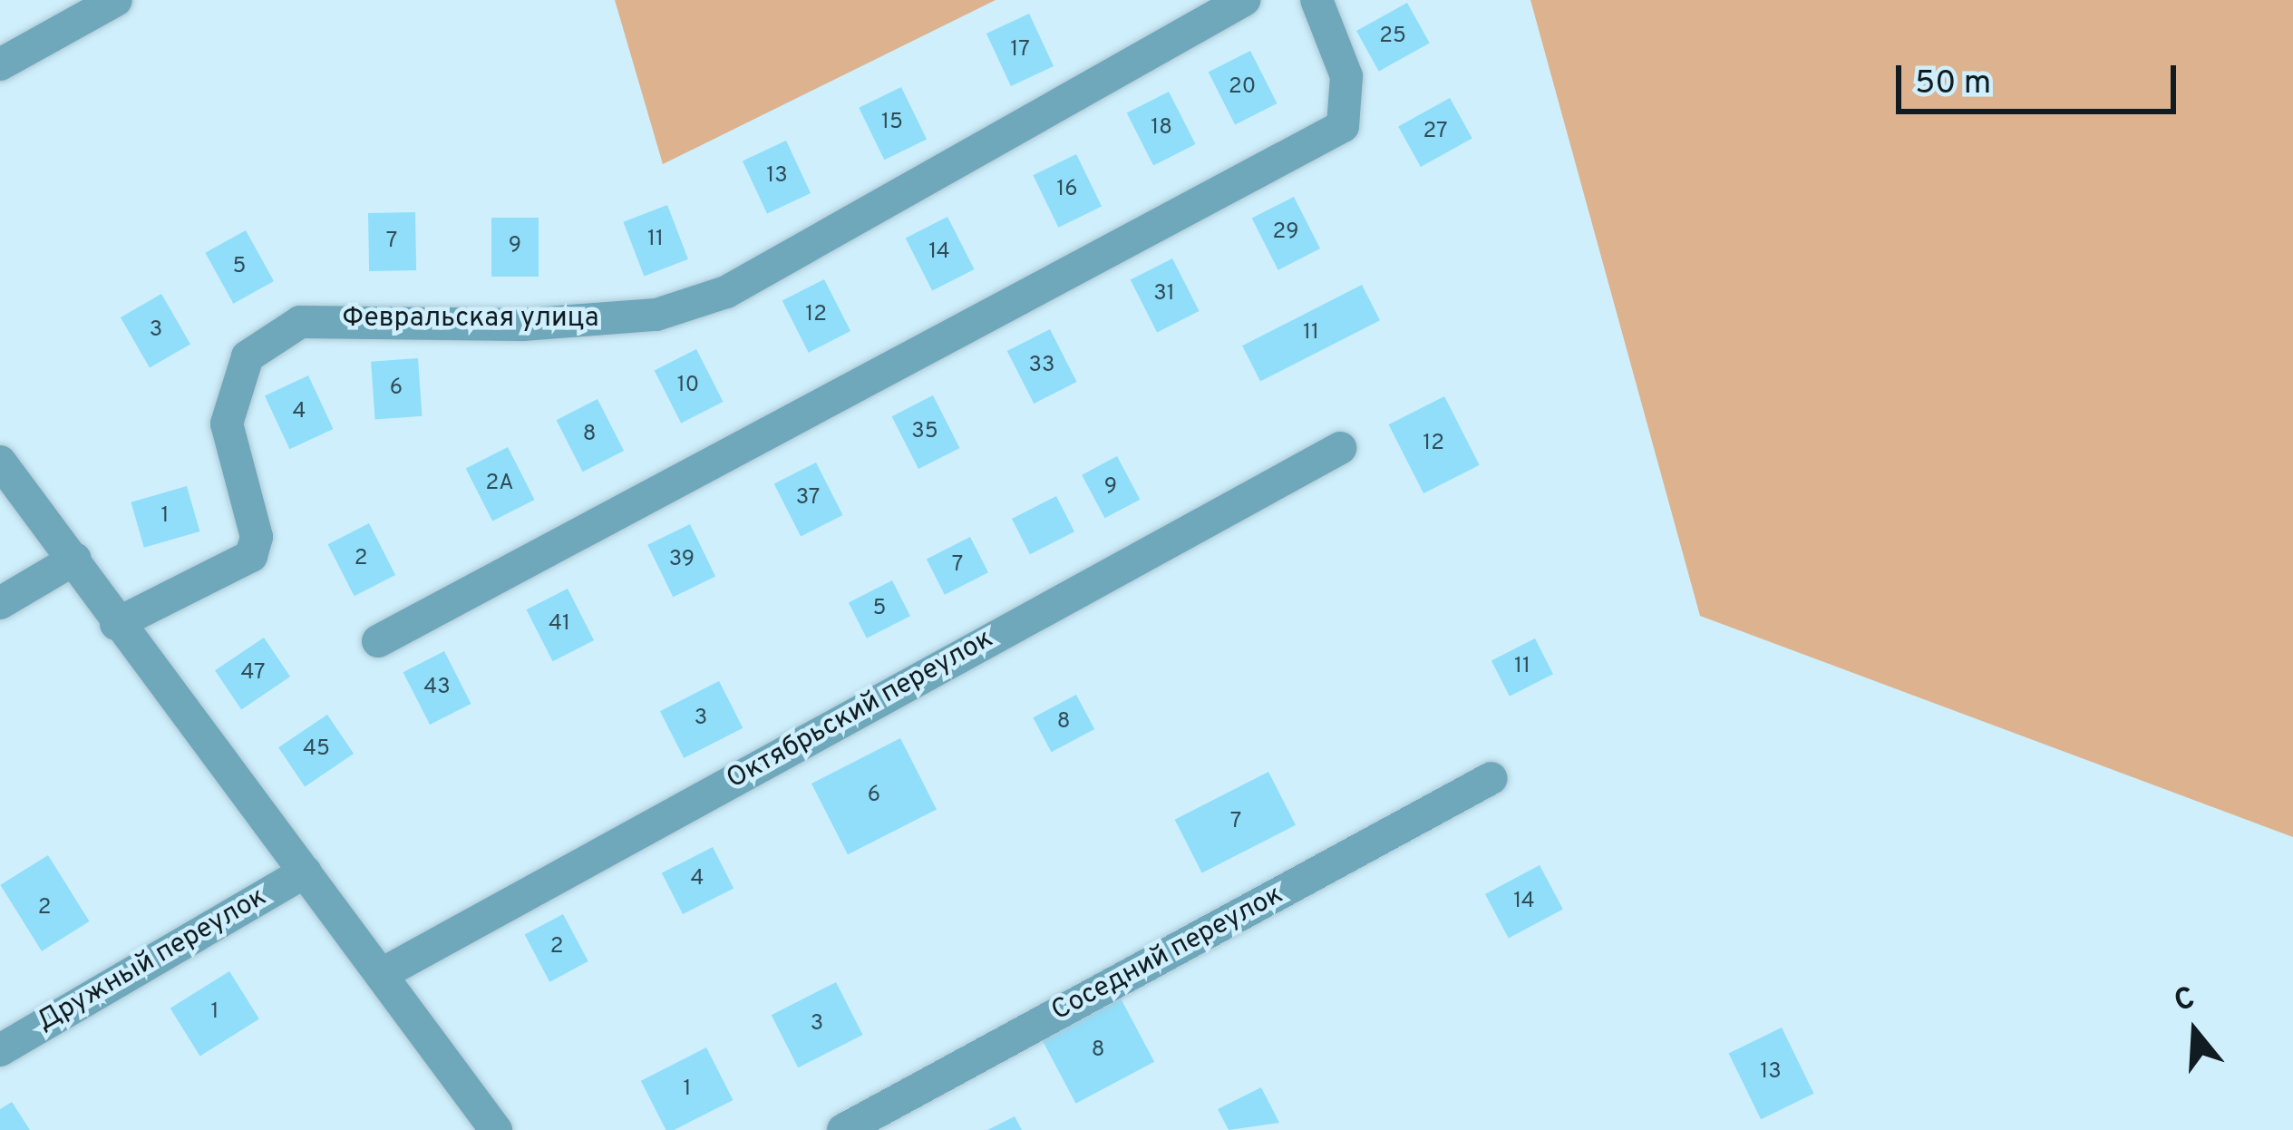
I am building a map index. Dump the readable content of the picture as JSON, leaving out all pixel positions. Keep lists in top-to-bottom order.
{
  "streets": {
    "street": [
      "Февральская улица",
      "Октябрьский переулок",
      "Соседний переулок",
      "Дружный переулок"
    ]
  },
  "house_numbers": [
    "25",
    "17",
    "20",
    "15",
    "18",
    "27",
    "13",
    "16",
    "29",
    "11",
    "7",
    "9",
    "14",
    "5",
    "31",
    "12",
    "3",
    "11",
    "33",
    "10",
    "6",
    "4",
    "35",
    "8",
    "12",
    "2А",
    "9",
    "37",
    "1",
    "2",
    "39",
    "7",
    "5",
    "41",
    "11",
    "47",
    "43",
    "3",
    "8",
    "45",
    "6",
    "7",
    "4",
    "14",
    "2",
    "2",
    "1",
    "3",
    "8",
    "13",
    "1"
  ],
  "scale_bar": "50 m",
  "north": "top"
}
